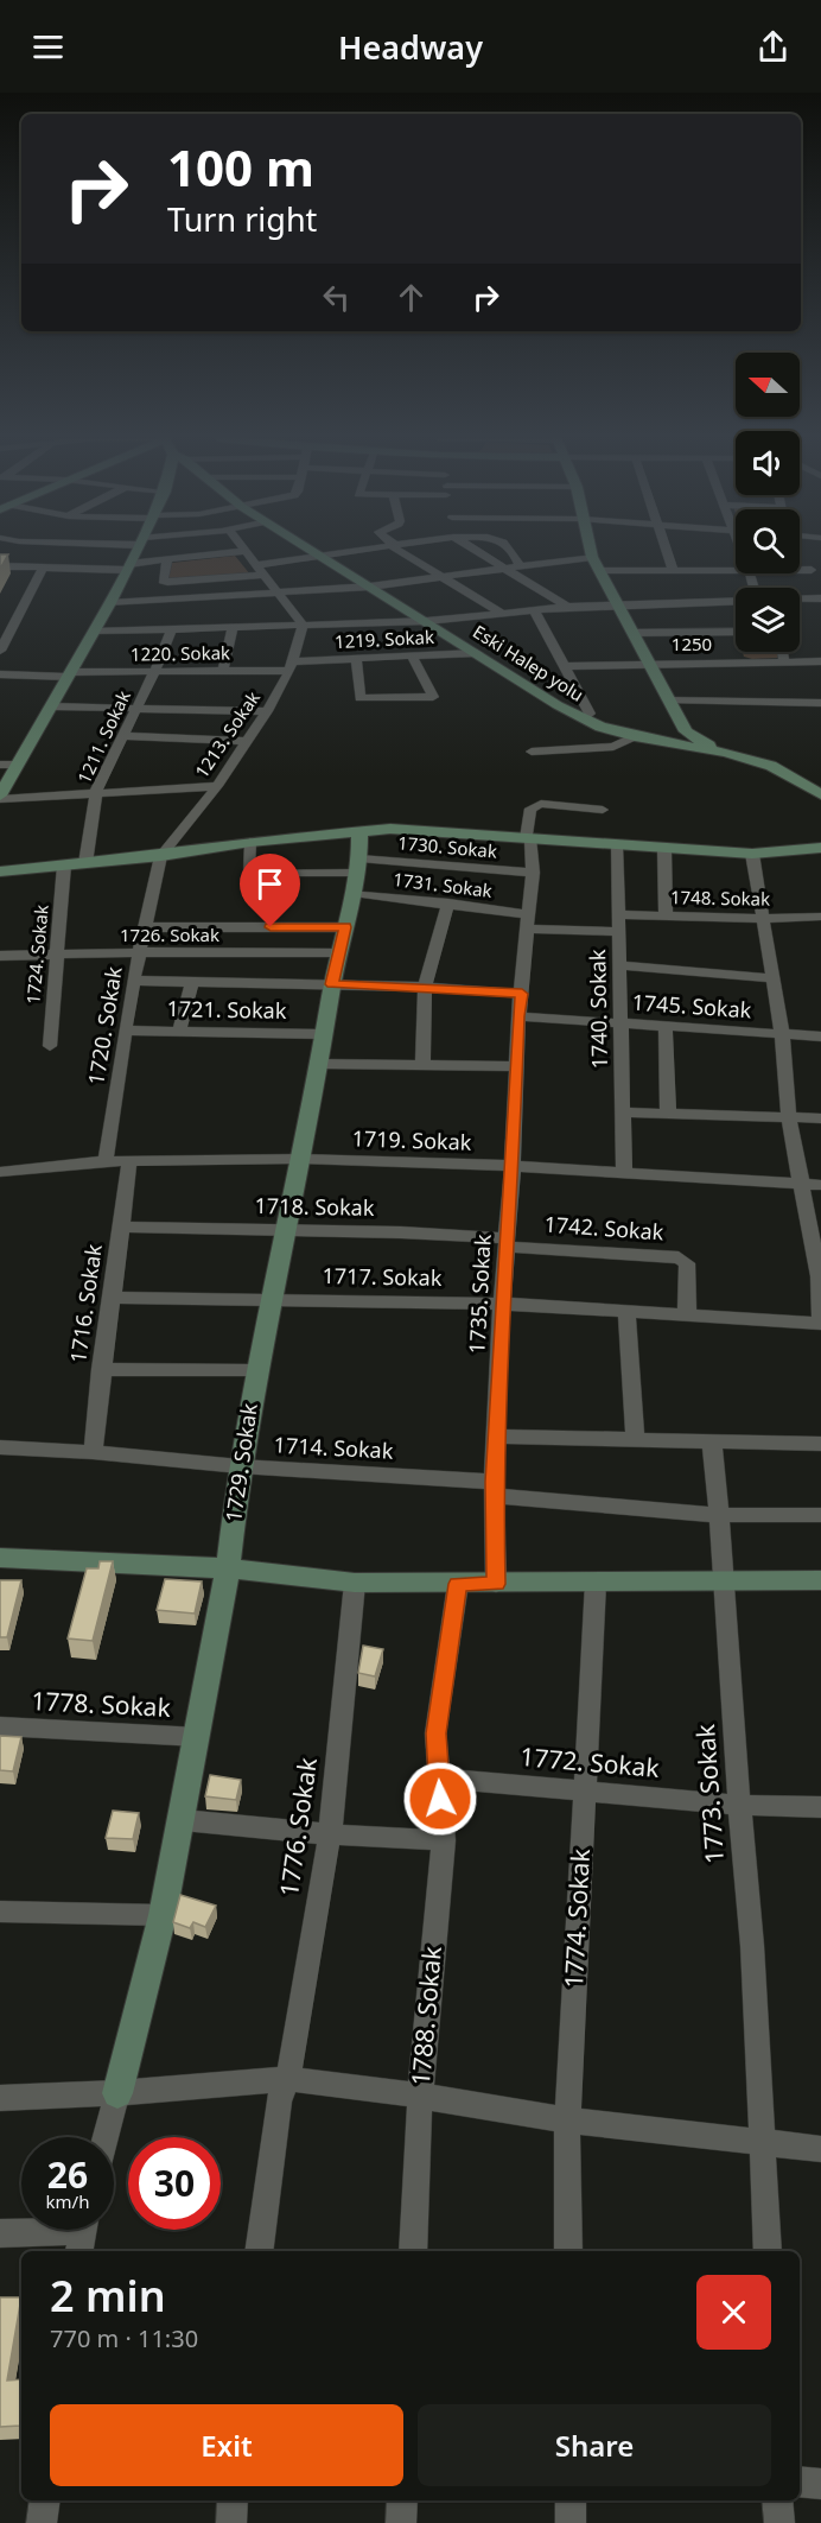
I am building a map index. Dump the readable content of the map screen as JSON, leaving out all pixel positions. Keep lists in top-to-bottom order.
{
  "streets": {
    "street": [
      "1219. Sokak",
      "1250",
      "1220. Sokak",
      "Eski Halep yolu",
      "1213. Sokak",
      "1211. Sokak",
      "1730. Sokak",
      "1731. Sokak",
      "1748. Sokak",
      "1726. Sokak",
      "1724. Sokak",
      "1745. Sokak",
      "1740. Sokak",
      "1721. Sokak",
      "1720. Sokak",
      "1719. Sokak",
      "1718. Sokak",
      "1742. Sokak",
      "1717. Sokak",
      "1735. Sokak",
      "1716. Sokak",
      "1714. Sokak",
      "1729. Sokak",
      "1778. Sokak",
      "1772. Sokak",
      "1773. Sokak",
      "1776. Sokak",
      "1774. Sokak",
      "1788. Sokak"
    ]
  },
  "crossings": [
    ["1219. Sokak", "1220. Sokak"],
    ["1219. Sokak", "Eski Halep yolu"],
    ["1219. Sokak", "1213. Sokak"],
    ["1220. Sokak", "1213. Sokak"],
    ["1220. Sokak", "1211. Sokak"],
    ["1213. Sokak", "1720. Sokak"],
    ["1730. Sokak", "1731. Sokak"],
    ["1730. Sokak", "1735. Sokak"],
    ["1730. Sokak", "1729. Sokak"],
    ["1731. Sokak", "1740. Sokak"],
    ["1731. Sokak", "1735. Sokak"],
    ["1731. Sokak", "1729. Sokak"],
    ["1748. Sokak", "1740. Sokak"],
    ["1726. Sokak", "1724. Sokak"],
    ["1726. Sokak", "1720. Sokak"],
    ["1726. Sokak", "1729. Sokak"],
    ["1745. Sokak", "1740. Sokak"],
    ["1745. Sokak", "1735. Sokak"],
    ["1740. Sokak", "1719. Sokak"],
    ["1721. Sokak", "1720. Sokak"],
    ["1721. Sokak", "1729. Sokak"],
    ["1720. Sokak", "1719. Sokak"],
    ["1719. Sokak", "1735. Sokak"],
    ["1719. Sokak", "1716. Sokak"],
    ["1719. Sokak", "1729. Sokak"],
    ["1718. Sokak", "1742. Sokak"],
    ["1718. Sokak", "1735. Sokak"],
    ["1718. Sokak", "1716. Sokak"],
    ["1718. Sokak", "1729. Sokak"],
    ["1742. Sokak", "1717. Sokak"],
    ["1742. Sokak", "1735. Sokak"],
    ["1717. Sokak", "1735. Sokak"],
    ["1717. Sokak", "1716. Sokak"],
    ["1717. Sokak", "1729. Sokak"],
    ["1735. Sokak", "1714. Sokak"],
    ["1716. Sokak", "1714. Sokak"],
    ["1714. Sokak", "1729. Sokak"],
    ["1714. Sokak", "1773. Sokak"],
    ["1729. Sokak", "1778. Sokak"],
    ["1772. Sokak", "1773. Sokak"],
    ["1772. Sokak", "1774. Sokak"],
    ["1772. Sokak", "1788. Sokak"]
  ],
  "north": "left",
  "page": {
    "header": "Headway",
    "turn": ["100 m", "Turn right"],
    "speed": "26 km/h",
    "limit": "30",
    "heading": ["2 min", "770 m · 11:30"],
    "buttons": ["Exit", "Share"]
  }
}
